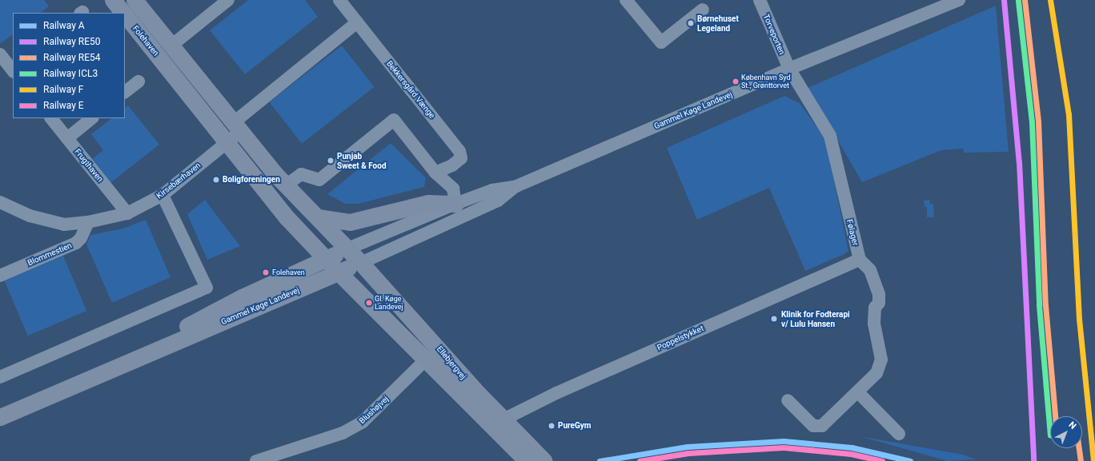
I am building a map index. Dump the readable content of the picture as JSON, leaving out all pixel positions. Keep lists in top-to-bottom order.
{
  "streets": {
    "main road": ["Folehaven", "Gammel Køge Landevej", "Ellebjergvej"],
    "street": [
      "Torveporten",
      "Bekkersgård Vænge",
      "Frugthaven",
      "Kirsebærhaven",
      "Følager",
      "Blommestien",
      "Poppelstykket",
      "Blushøjvej"
    ]
  },
  "crossings": [
    ["Torveporten", "Gammel Køge Landevej"],
    ["Torveporten", "Følager"],
    ["Folehaven", "Gammel Køge Landevej"],
    ["Folehaven", "Kirsebærhaven"],
    ["Folehaven", "Ellebjergvej"],
    ["Gammel Køge Landevej", "Følager"],
    ["Gammel Køge Landevej", "Ellebjergvej"],
    ["Frugthaven", "Kirsebærhaven"],
    ["Kirsebærhaven", "Blommestien"],
    ["Følager", "Poppelstykket"],
    ["Ellebjergvej", "Blushøjvej"]
  ],
  "places": [
    "Børnehuset Legeland",
    "København Syd St., Grønttorvet",
    "Punjab Sweet & Food",
    "Boligforeningen",
    "Folehaven",
    "Gl. Køge Landevej",
    "Klinik for Fodterapi v/ Lulu Hansen",
    "PureGym"
  ],
  "lines": [
    "rail line RE50",
    "rail line RE54",
    "rail line F",
    "rail line ICL3",
    "rail line A",
    "rail line E"
  ],
  "legend": [
    "Railway A",
    "Railway RE50",
    "Railway RE54",
    "Railway ICL3",
    "Railway F",
    "Railway E"
  ],
  "north": "top right"
}
